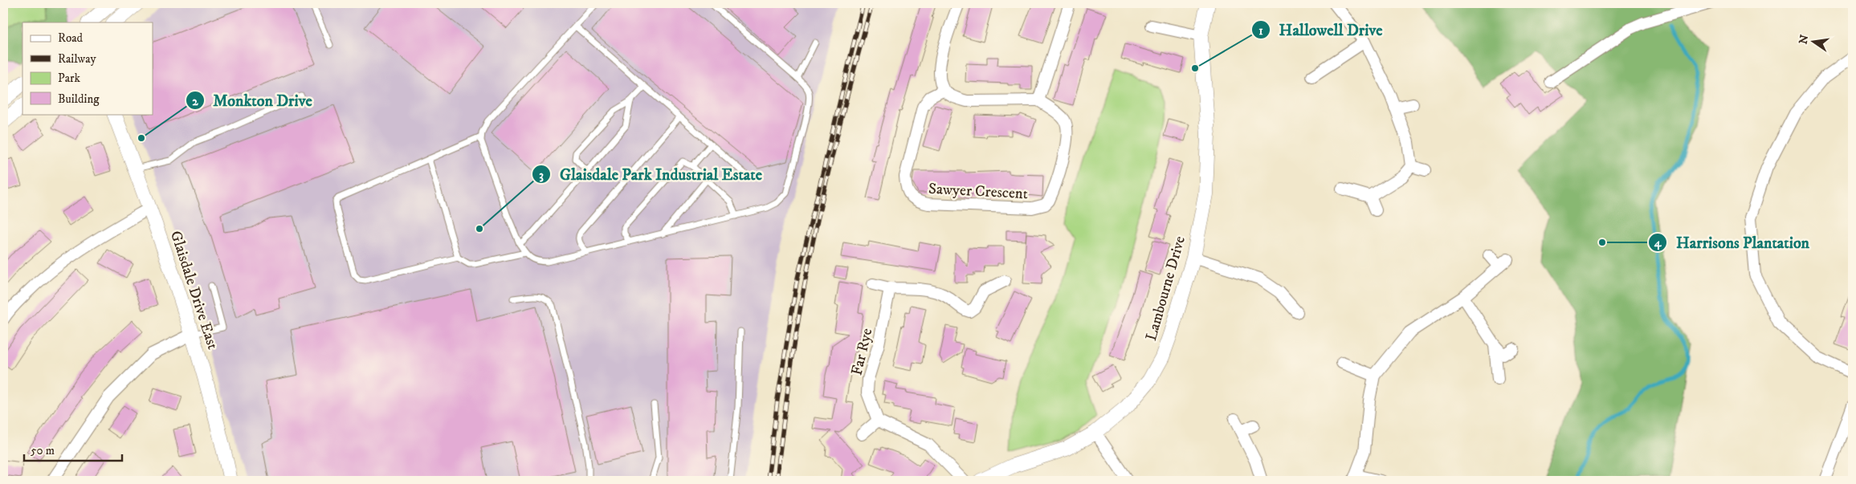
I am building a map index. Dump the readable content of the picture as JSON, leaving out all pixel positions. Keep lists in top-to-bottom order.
{
  "streets": {
    "street": [
      "Sawyer Crescent",
      "Lambourne Drive",
      "Glaisdale Drive East",
      "Far Rye"
    ]
  },
  "places": [
    "Hallowell Drive",
    "Monkton Drive",
    "Glaisdale Park Industrial Estate",
    "Harrisons Plantation"
  ],
  "legend": [
    "Road",
    "Railway",
    "Park",
    "Building"
  ],
  "scale_bar": "50 m",
  "north": "left"
}
